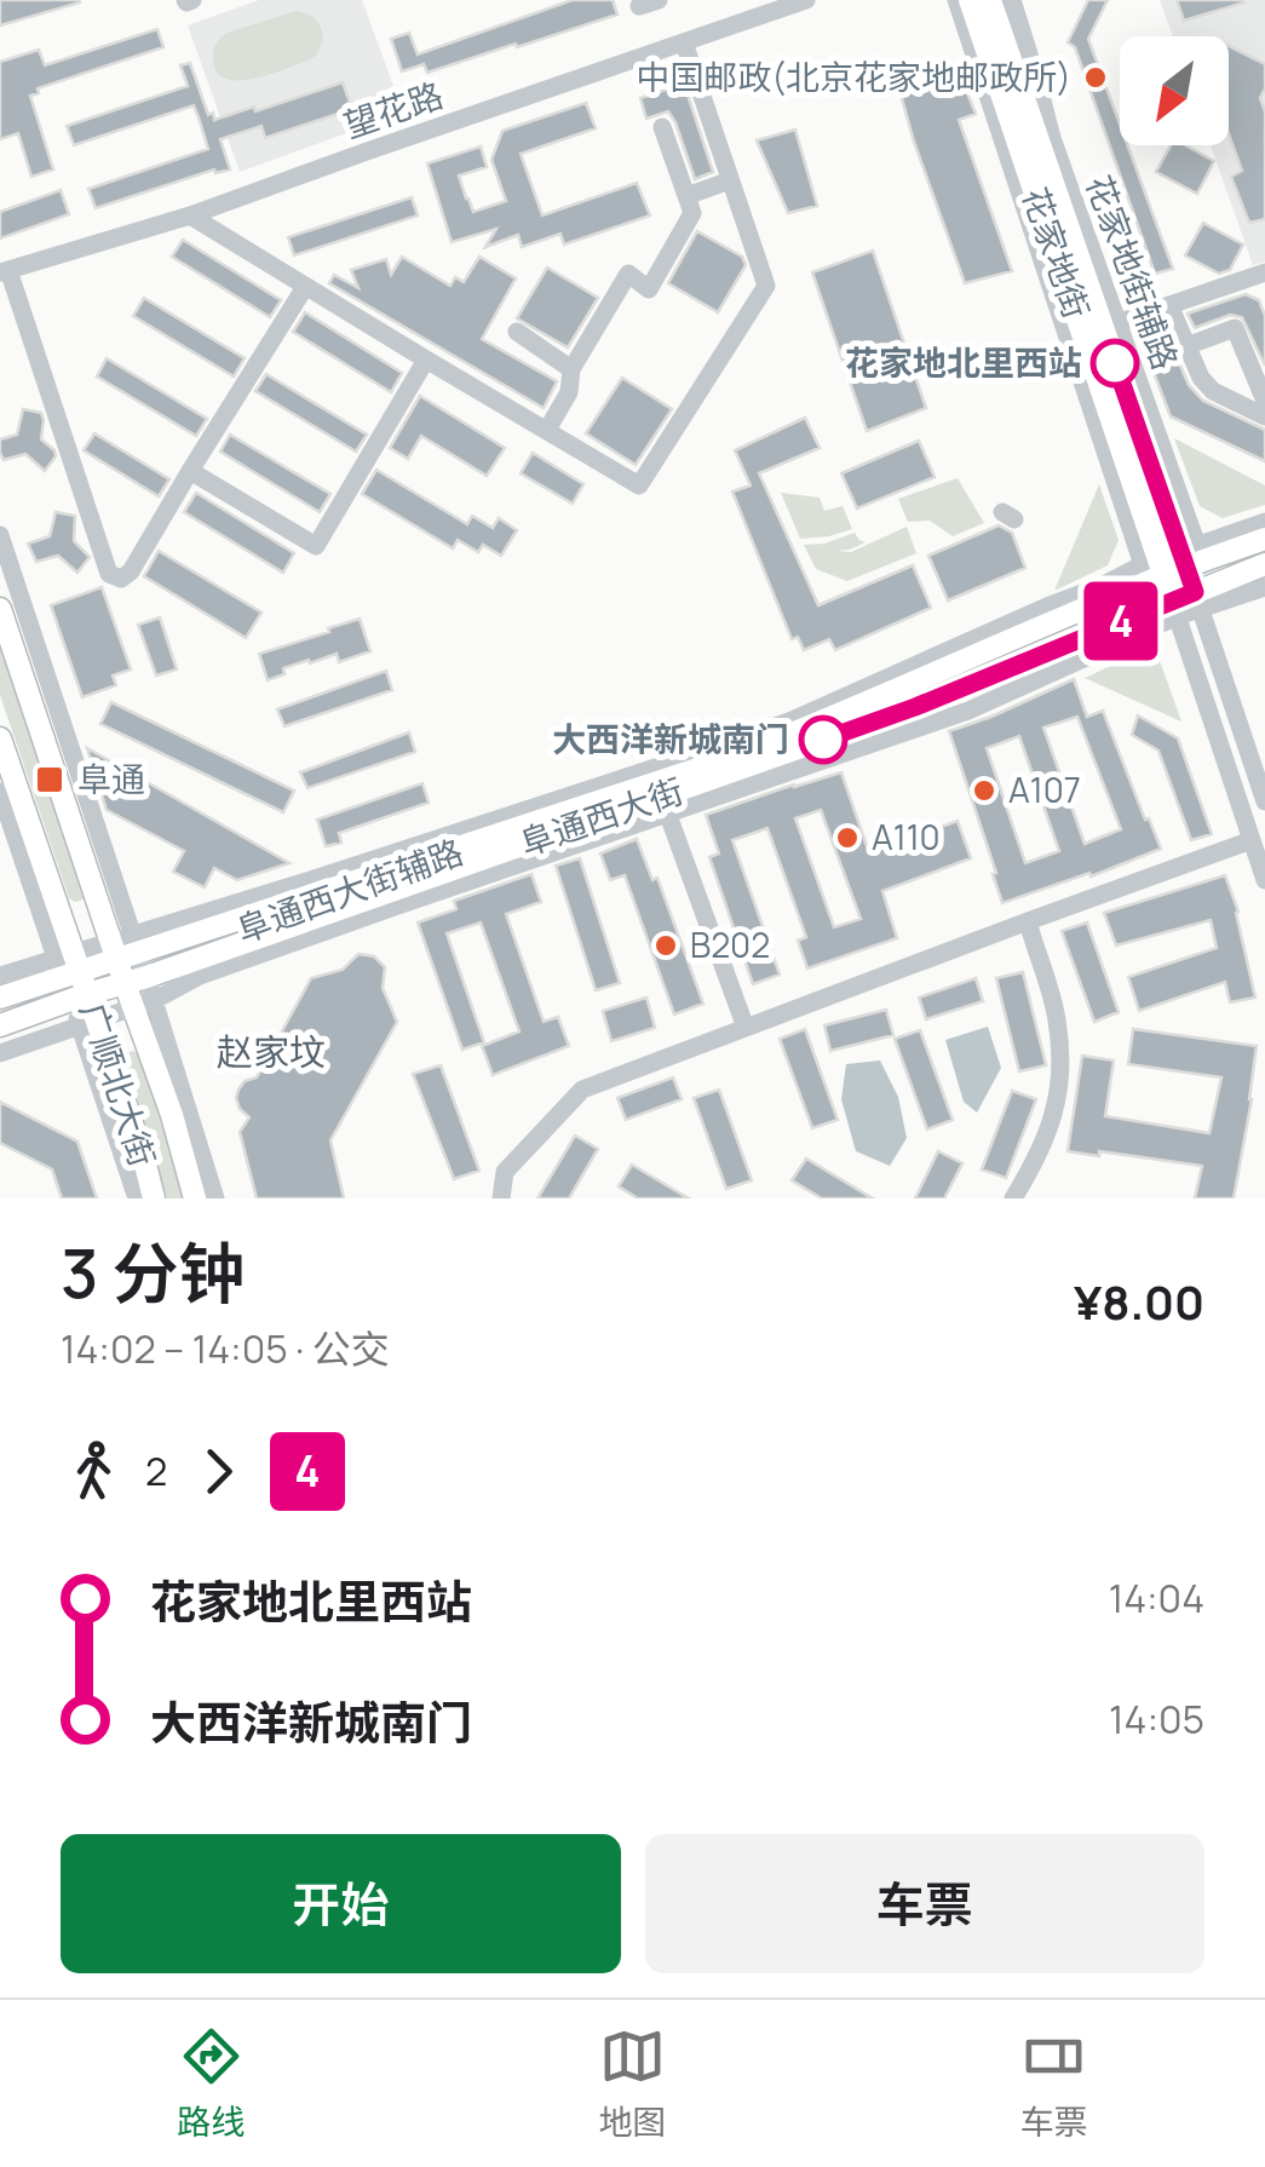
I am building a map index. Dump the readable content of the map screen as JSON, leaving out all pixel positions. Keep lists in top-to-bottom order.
{
  "streets": {
    "main road": ["花家地街", "阜通西大街", "广顺北大街"],
    "street": ["望花路", "花家地街辅路", "阜通西大街辅路"]
  },
  "crossings": [
    ["花家地街", "花家地街辅路"],
    ["花家地街", "阜通西大街"],
    ["阜通西大街", "阜通西大街辅路"],
    ["阜通西大街", "广顺北大街"],
    ["阜通西大街辅路", "广顺北大街"]
  ],
  "districts": ["赵家坟"],
  "places": {
    "other": [
      "中国邮政(北京花家地邮政所)",
      "花家地北里西站",
      "大西洋新城南门",
      "A107",
      "A110",
      "B202"
    ],
    "transit": ["阜通"]
  },
  "lines": ["bus line 4"],
  "north": "bottom left",
  "page": {
    "on_map": "4",
    "heading": ["3 分钟", "14:02 – 14:05 · 公交", "¥8.00"],
    "legs": ["2", "4"],
    "list": [
      {
        "name": "花家地北里西站",
        "value": "14:04"
      },
      {
        "name": "大西洋新城南门",
        "value": "14:05"
      }
    ],
    "buttons": ["开始", "车票"],
    "tabs": ["路线", "地图", "车票"]
  }
}
